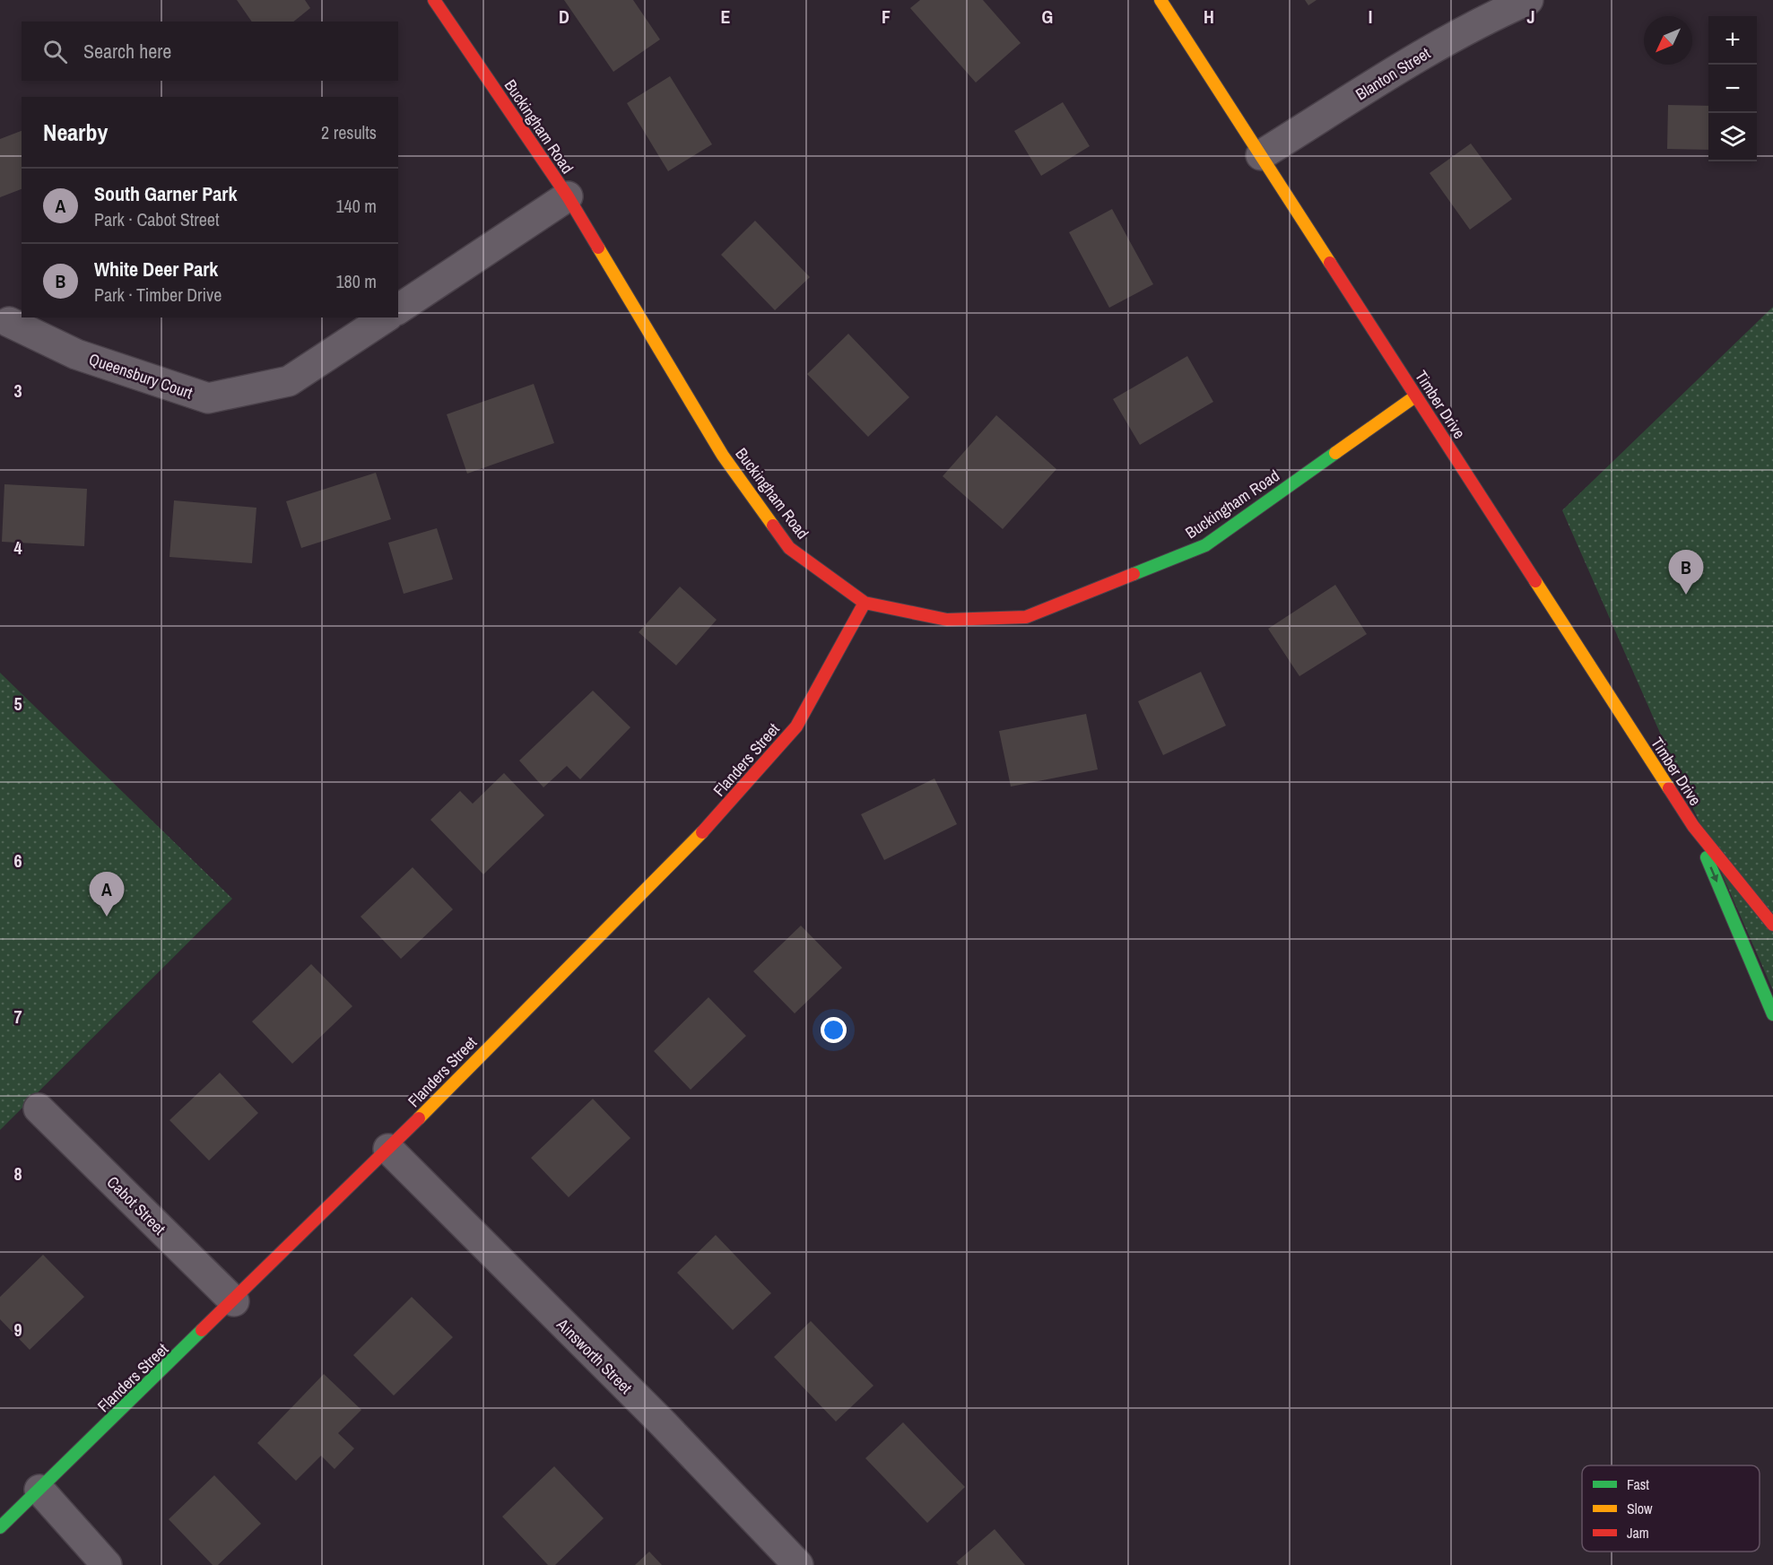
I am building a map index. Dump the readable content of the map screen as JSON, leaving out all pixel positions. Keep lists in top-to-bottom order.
{
  "streets": {
    "street": [
      "Blanton Street",
      "Buckingham Road",
      "Queensbury Court",
      "Timber Drive",
      "Flanders Street",
      "Cabot Street",
      "Ainsworth Street"
    ]
  },
  "crossings": [
    ["Blanton Street", "Timber Drive"],
    ["Buckingham Road", "Timber Drive"],
    ["Buckingham Road", "Flanders Street"],
    ["Flanders Street", "Cabot Street"],
    ["Flanders Street", "Ainsworth Street"]
  ],
  "legend": ["Fast", "Slow", "Jam"],
  "north": "bottom left",
  "page": {
    "map_buttons": ["+", "−"],
    "search": "Search here",
    "heading": ["Nearby", "2 results"],
    "list": [
      {
        "mark": "A",
        "name": "South Garner Park",
        "note": "Park · Cabot Street",
        "value": "140 m"
      },
      {
        "mark": "B",
        "name": "White Deer Park",
        "note": "Park · Timber Drive",
        "value": "180 m"
      }
    ],
    "pins": ["B", "A"]
  },
  "grid": {
    "columns": [
      "D",
      "E",
      "F",
      "G",
      "H",
      "I",
      "J"
    ],
    "rows": [
      "3",
      "4",
      "5",
      "6",
      "7",
      "8",
      "9"
    ]
  }
}
